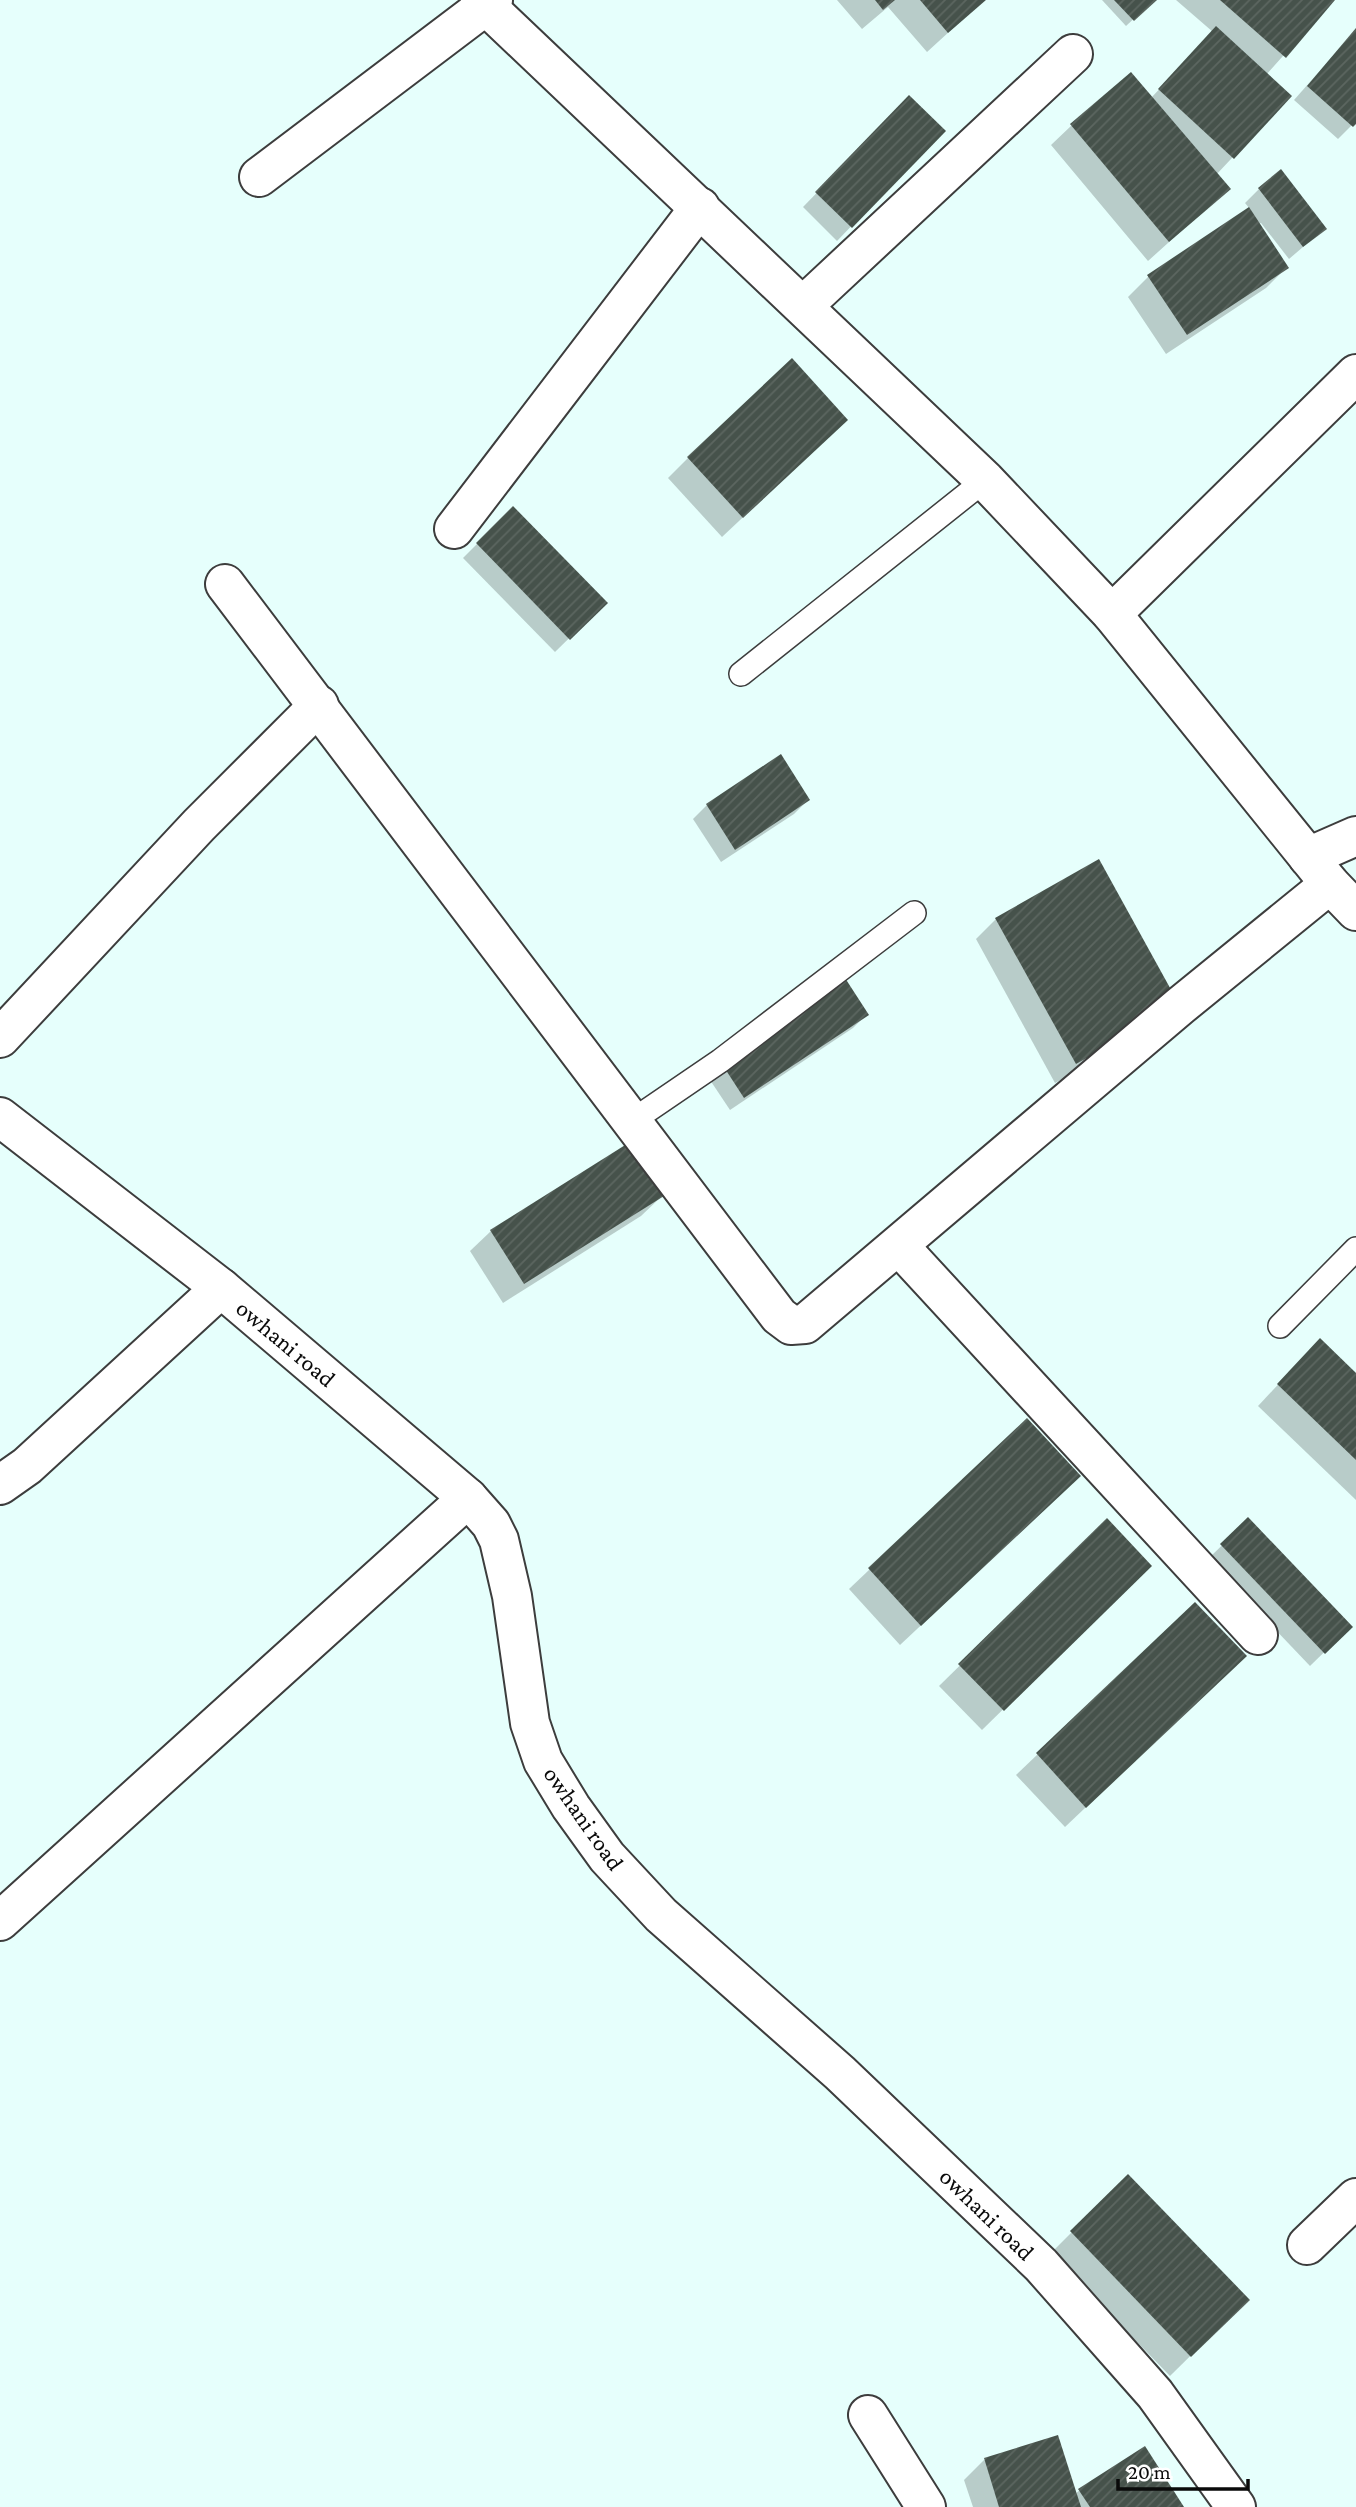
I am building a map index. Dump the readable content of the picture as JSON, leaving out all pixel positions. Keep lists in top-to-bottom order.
{
  "streets": {
    "street": ["owhani road"]
  },
  "scale_bar": "20 m"
}
